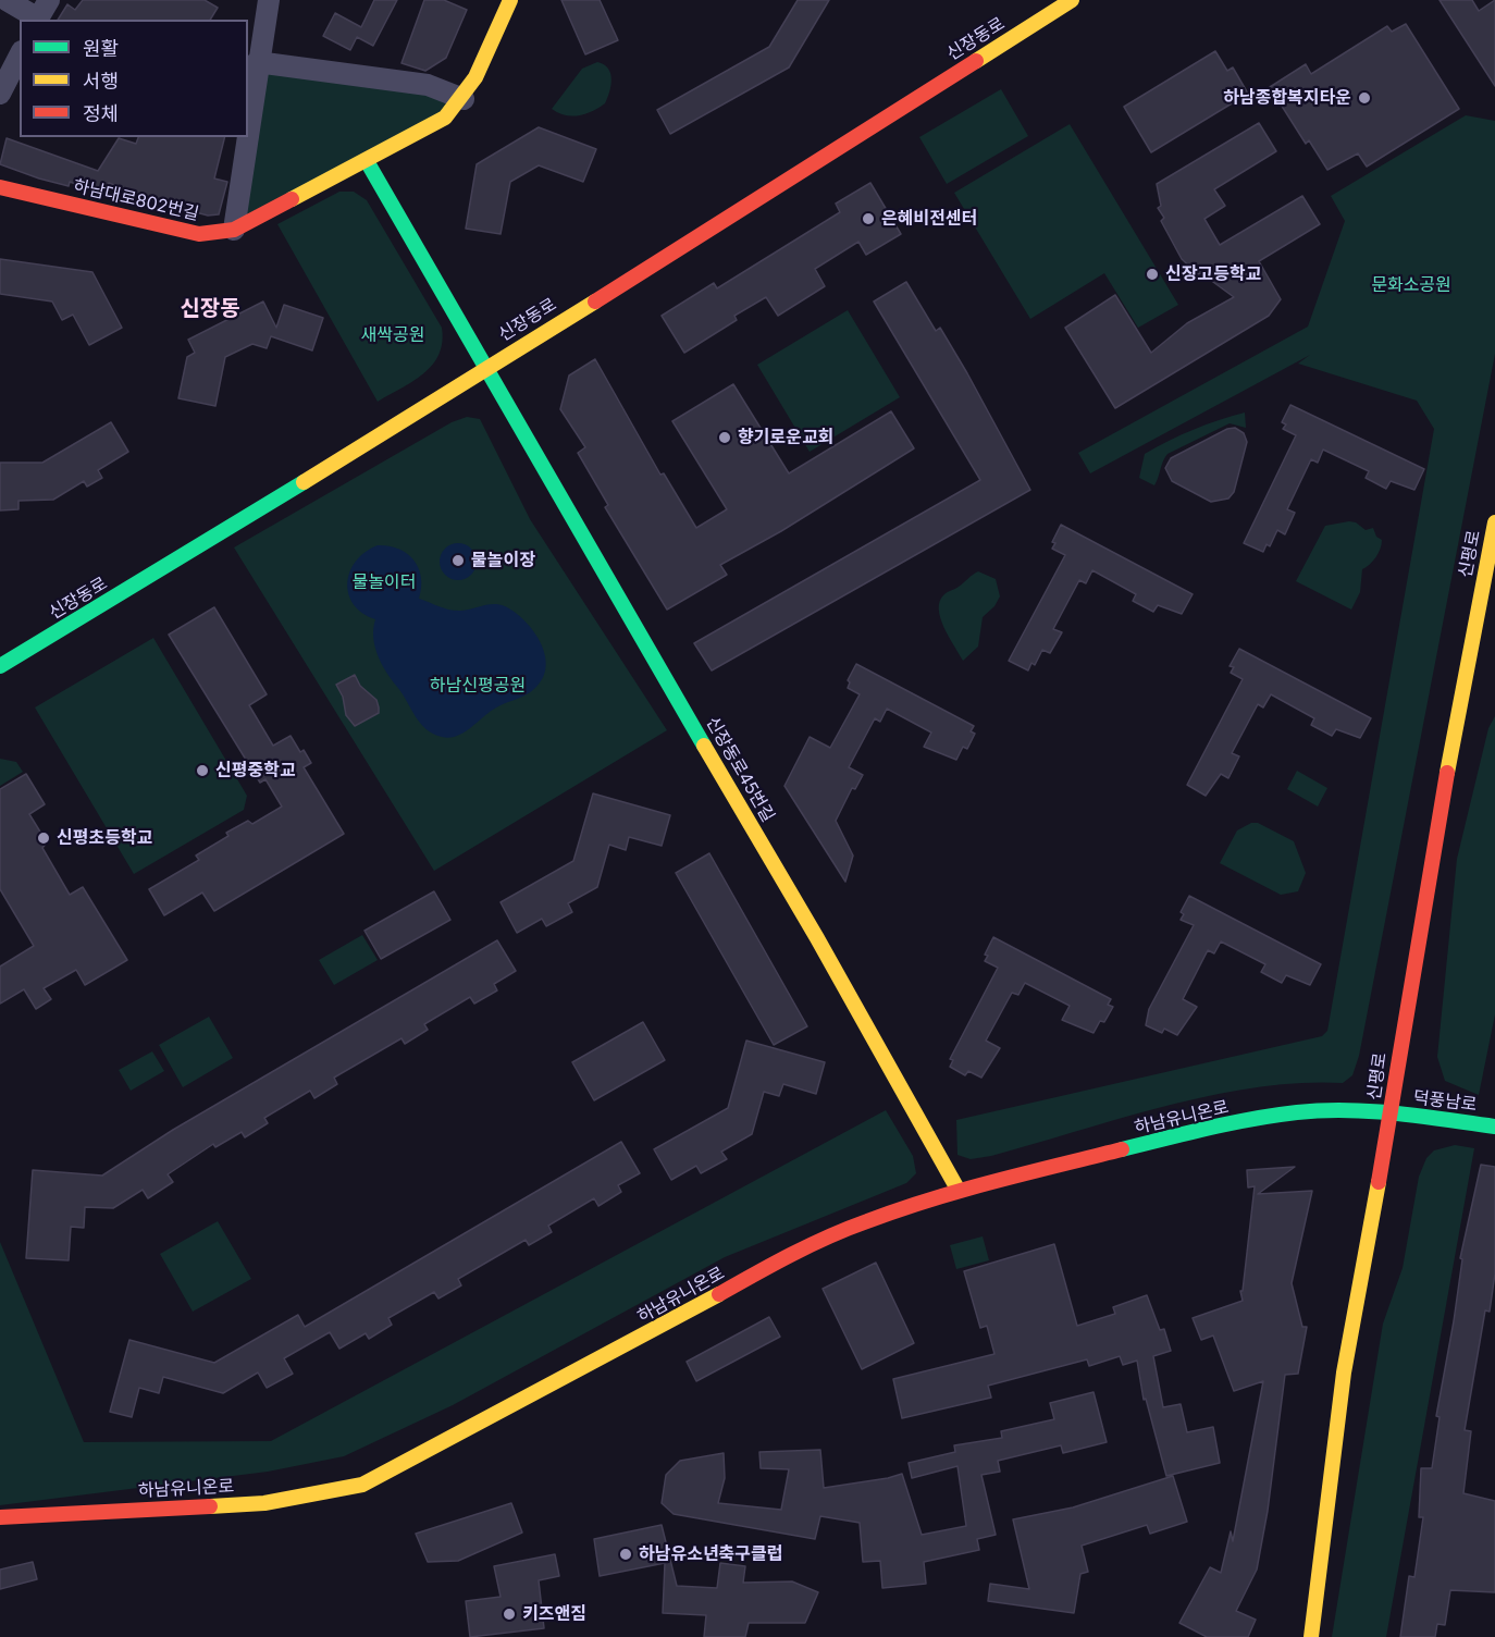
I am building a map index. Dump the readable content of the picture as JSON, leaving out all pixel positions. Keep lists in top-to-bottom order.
{
  "streets": {
    "main road": [
      "신장동로",
      "하남대로802번길",
      "신평로",
      "신장동로45번길",
      "덕풍남로",
      "하남유니온로"
    ]
  },
  "crossings": [
    ["신장동로", "신장동로45번길"],
    ["신평로", "덕풍남로"],
    ["신평로", "하남유니온로"],
    ["신장동로45번길", "하남유니온로"],
    ["덕풍남로", "하남유니온로"]
  ],
  "districts": ["신장동"],
  "parks": [
    "문화소공원",
    "새싹공원",
    "물놀이터",
    "하남신평공원"
  ],
  "places": [
    "하남종합복지타운",
    "은혜비전센터",
    "신장고등학교",
    "향기로운교회",
    "물놀이장",
    "신평중학교",
    "신평초등학교",
    "하남유소년축구클럽",
    "키즈앤짐"
  ],
  "legend": ["원활", "서행", "정체"]
}
